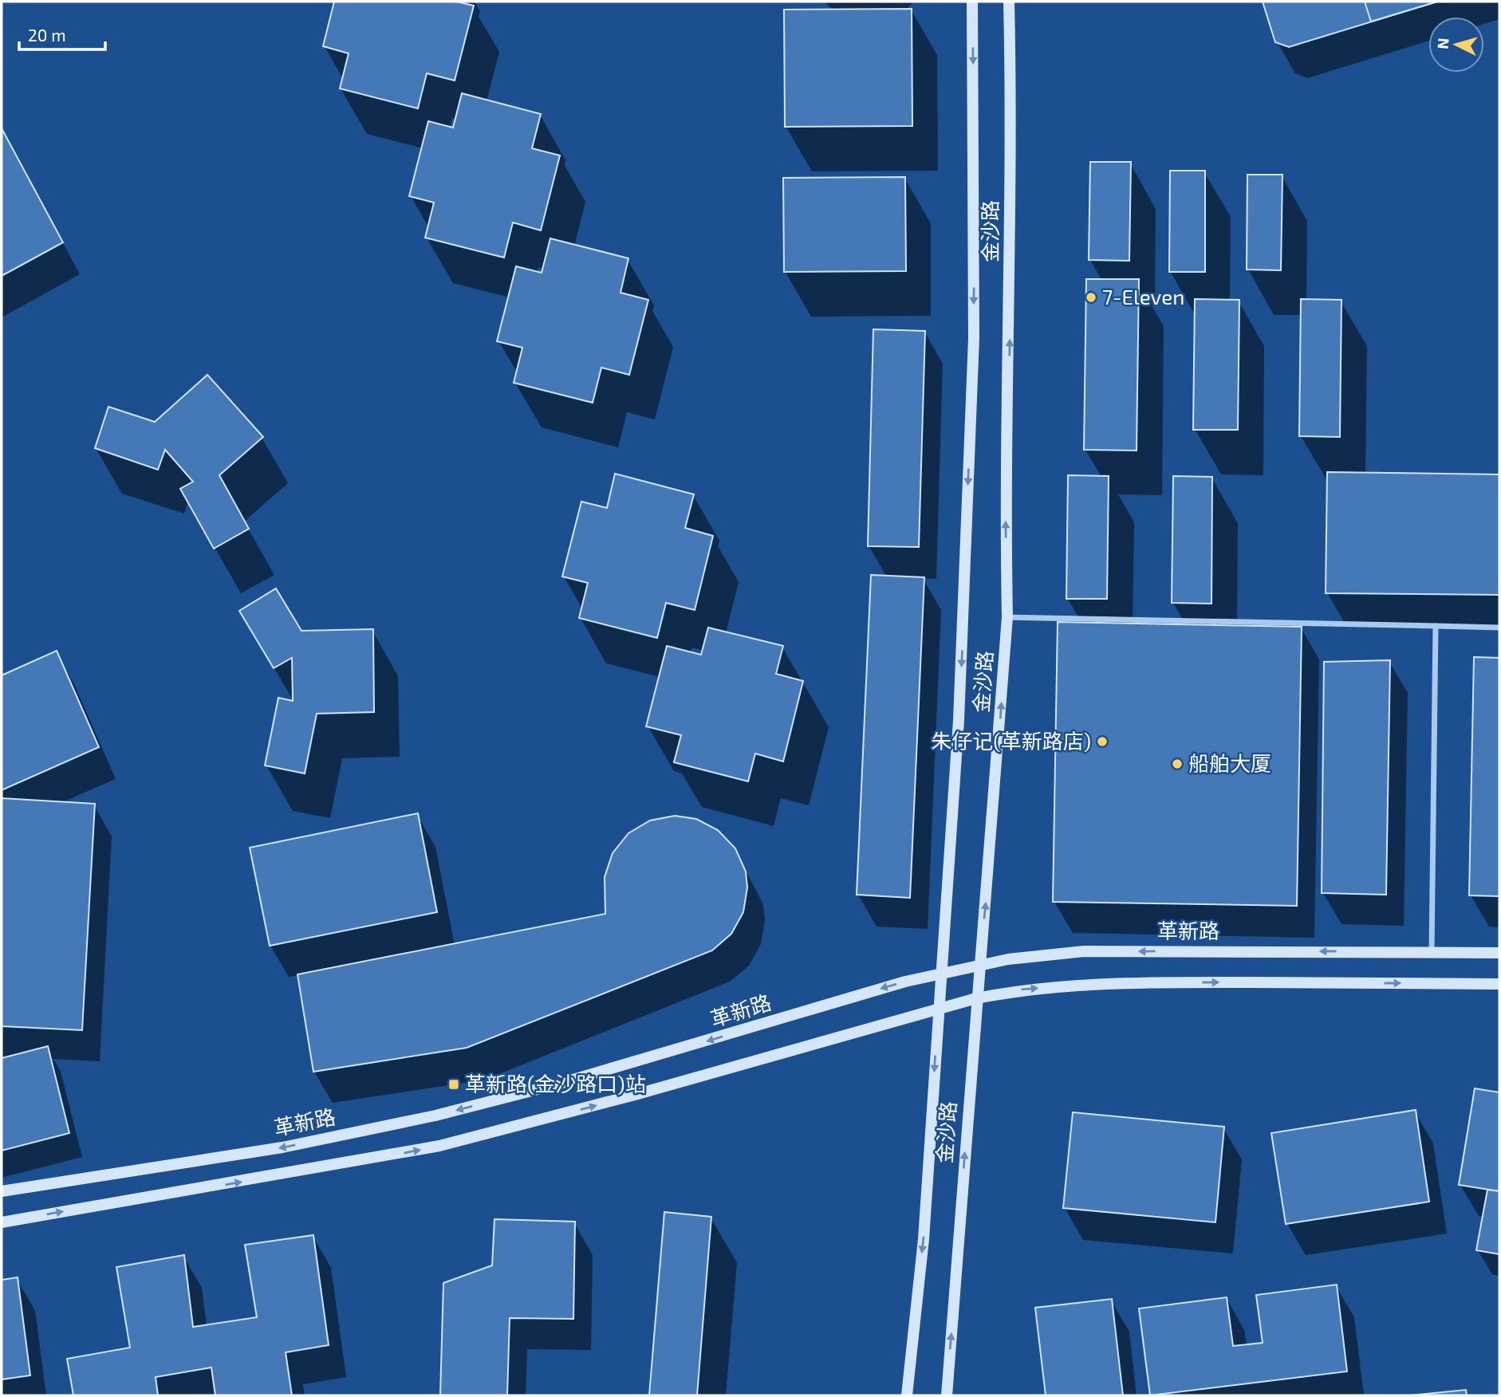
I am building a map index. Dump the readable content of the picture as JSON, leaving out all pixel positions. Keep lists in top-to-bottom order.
{
  "streets": {
    "street": ["金沙路", "革新路"]
  },
  "crossings": [
    ["金沙路", "革新路"]
  ],
  "places": {
    "other": ["7-Eleven", "朱仔记(革新路店)", "船舶大厦"],
    "transit": ["革新路(金沙路口)站"]
  },
  "scale_bar": "20 m",
  "north": "left"
}
